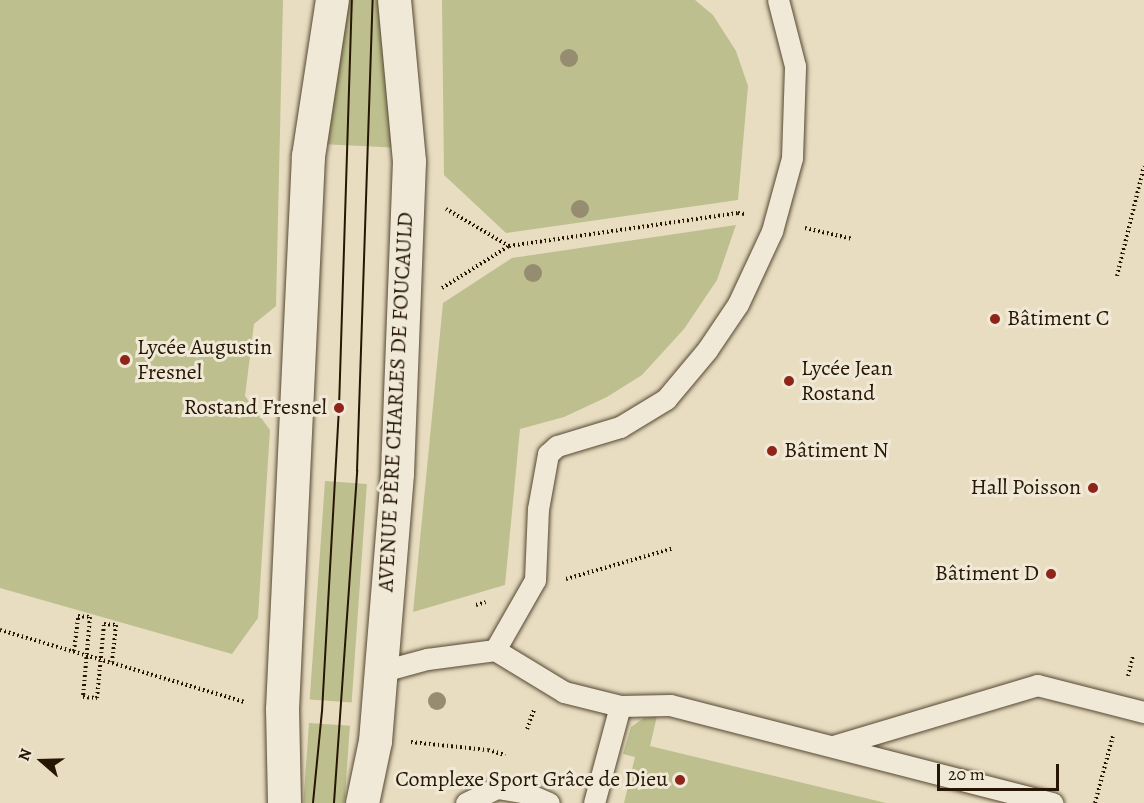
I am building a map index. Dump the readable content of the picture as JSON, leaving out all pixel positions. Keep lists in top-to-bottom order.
{
  "streets": {
    "main road": ["AVENUE PÈRE CHARLES DE FOUCAULD"]
  },
  "places": [
    "Bâtiment C",
    "Lycée Augustin Fresnel",
    "Lycée Jean Rostand",
    "Rostand Fresnel",
    "Bâtiment N",
    "Hall Poisson",
    "Bâtiment D",
    "Complexe Sport Grâce de Dieu"
  ],
  "scale_bar": "20 m",
  "north": "left"
}
